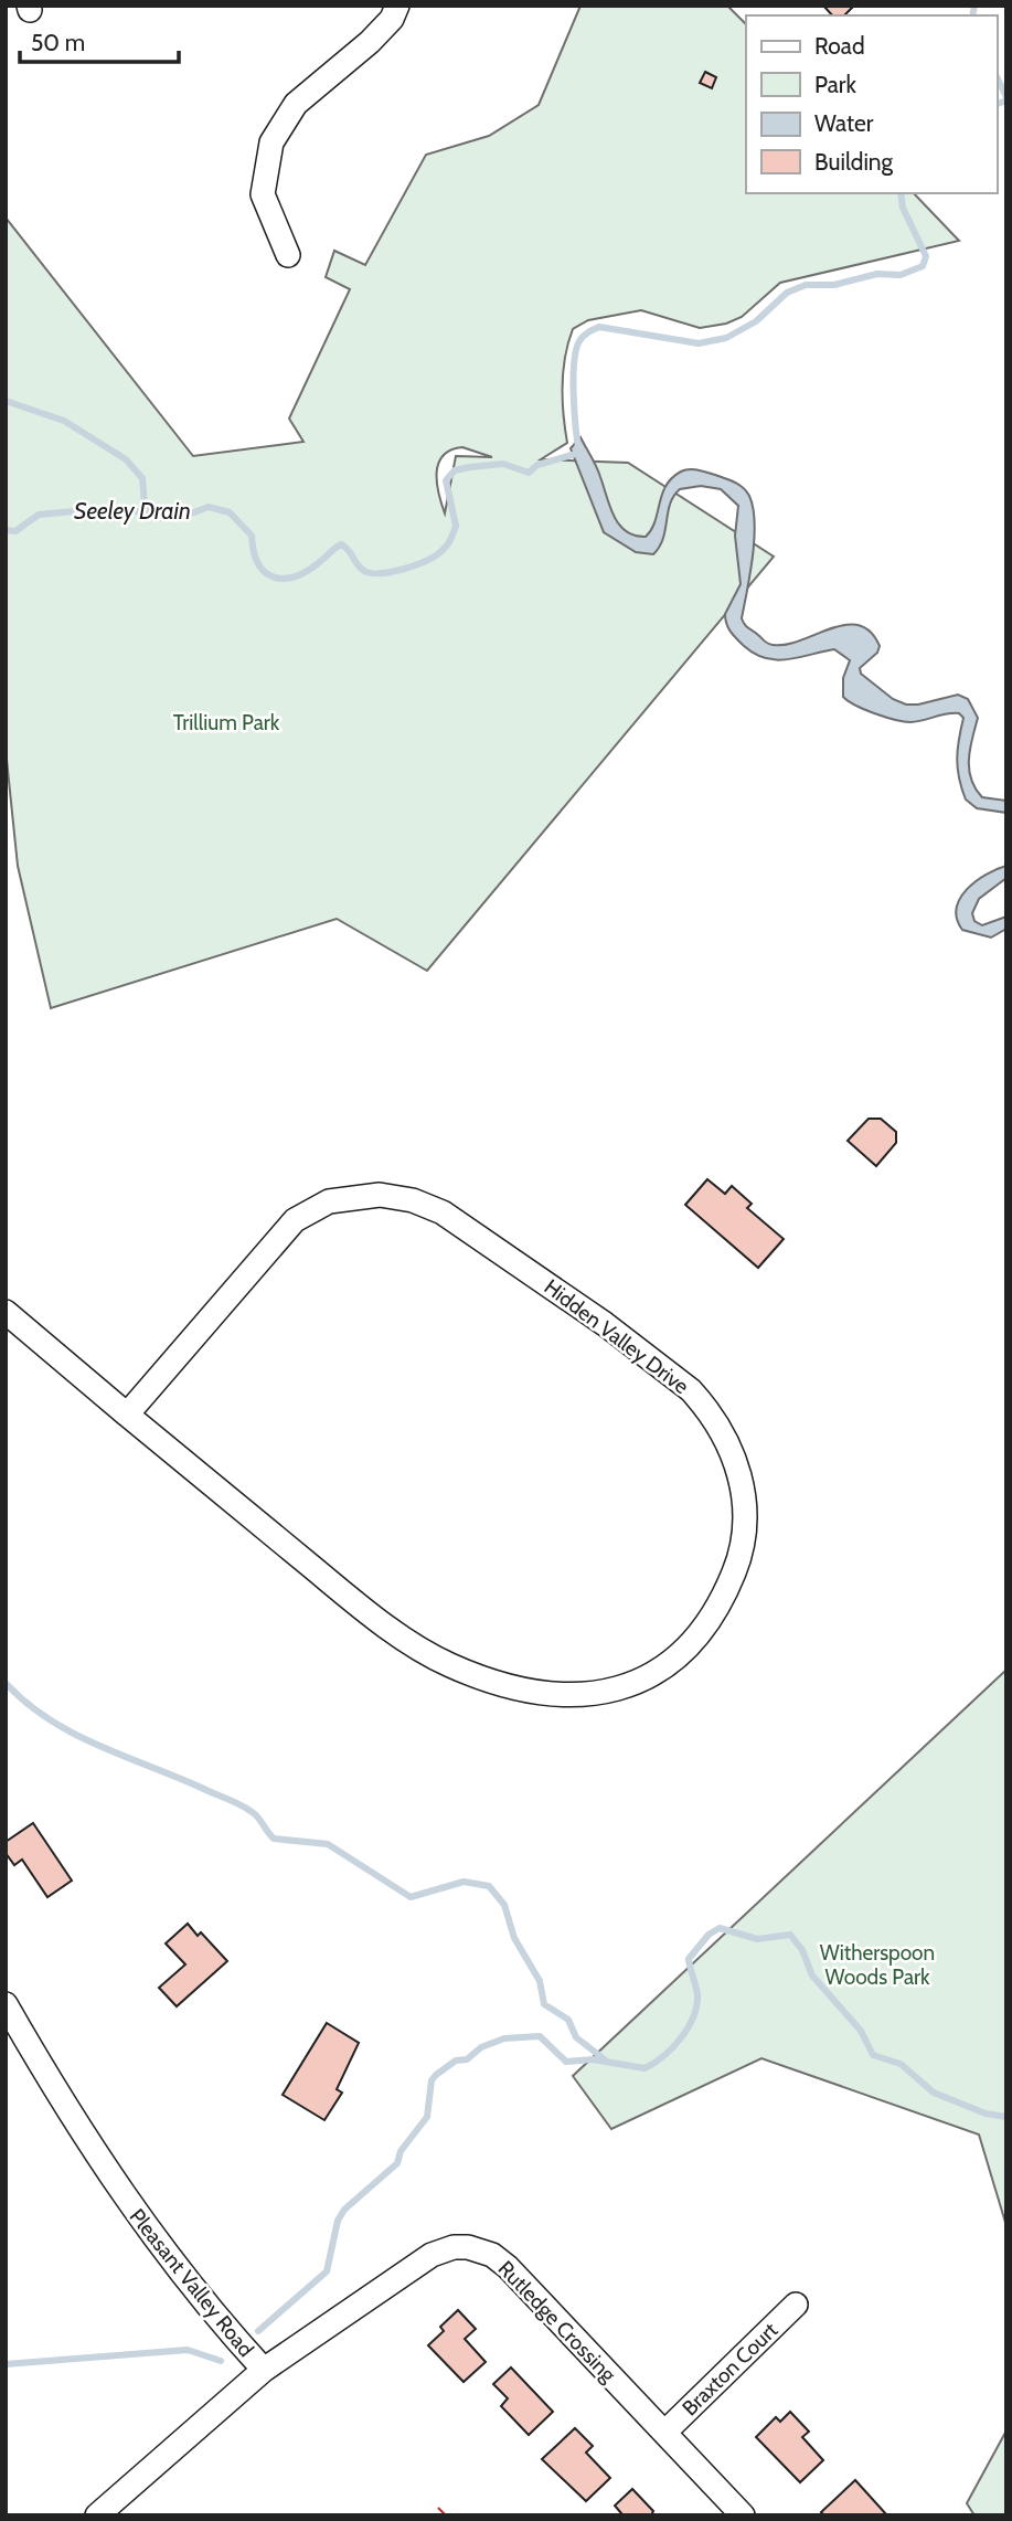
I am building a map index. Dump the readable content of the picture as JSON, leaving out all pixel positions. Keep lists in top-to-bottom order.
{
  "streets": {
    "street": [
      "Hidden Valley Drive",
      "Pleasant Valley Road",
      "Rutledge Crossing",
      "Braxton Court"
    ]
  },
  "crossings": [
    ["Pleasant Valley Road", "Rutledge Crossing"],
    ["Rutledge Crossing", "Braxton Court"]
  ],
  "water": ["Seeley Drain"],
  "parks": ["Trillium Park", "Witherspoon Woods Park"],
  "legend": [
    "Road",
    "Park",
    "Water",
    "Building"
  ],
  "scale_bar": "50 m"
}
